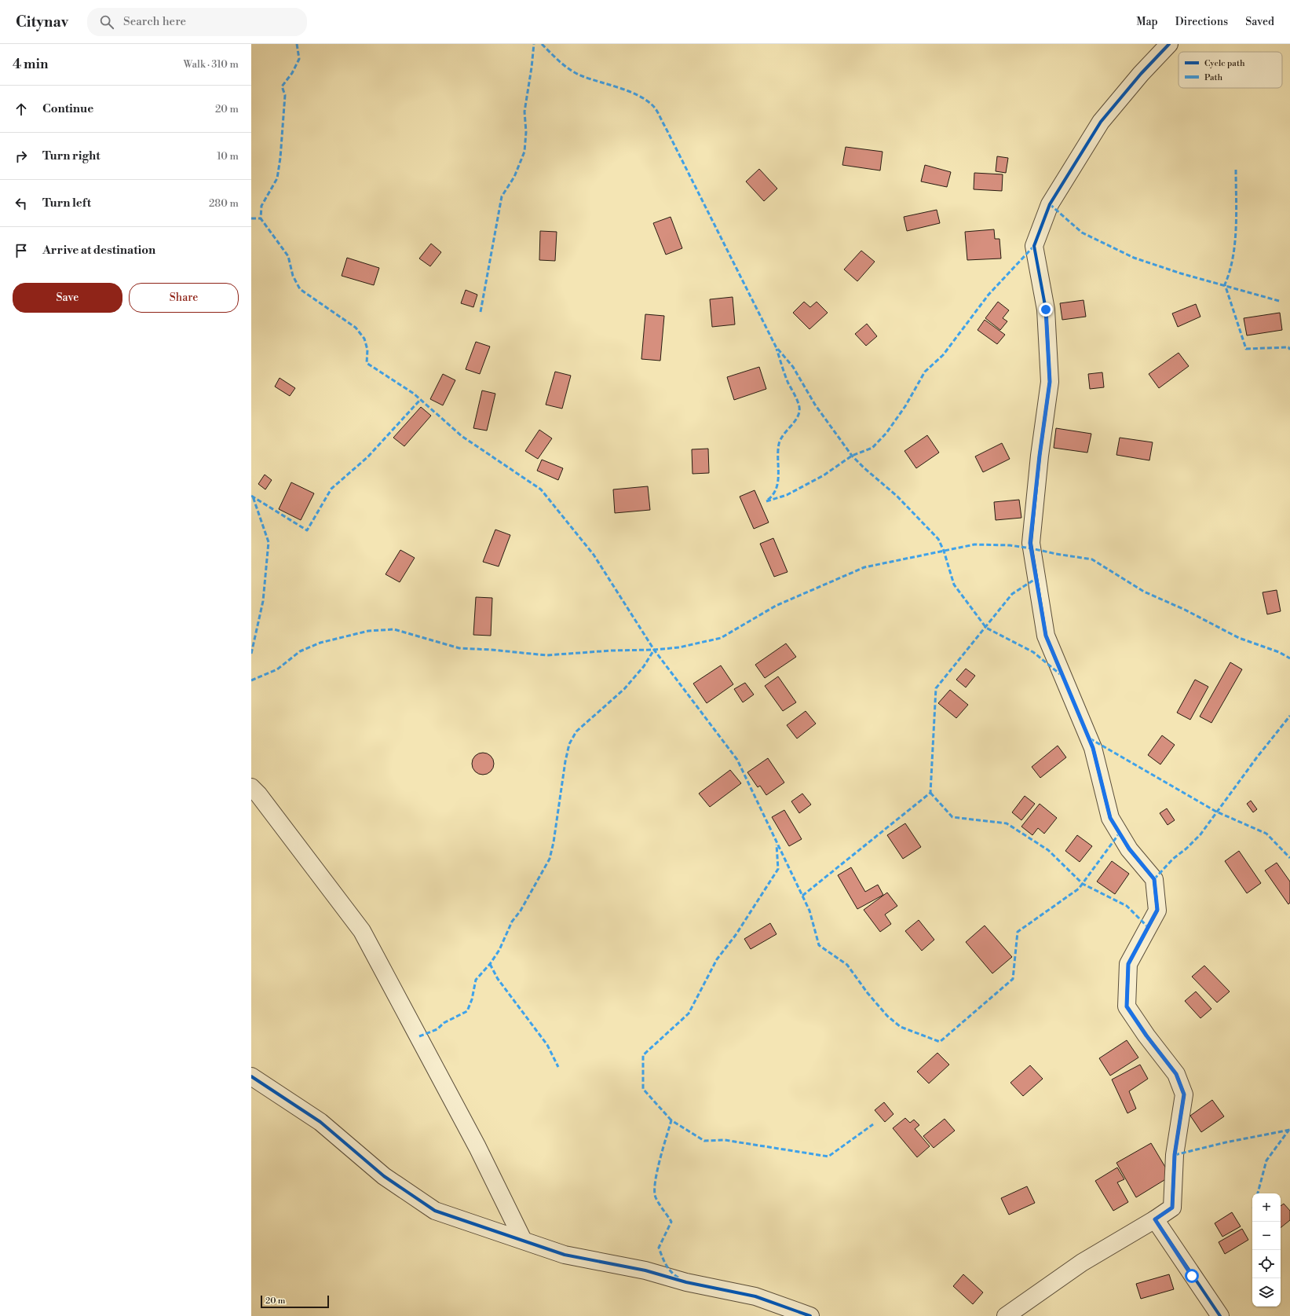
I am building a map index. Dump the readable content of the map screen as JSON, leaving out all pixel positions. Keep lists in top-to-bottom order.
{
  "legend": ["Cycle path", "Path"],
  "scale_bar": "20 m",
  "page": {
    "header": "Citynav",
    "search": "Search here",
    "nav": ["Map", "Directions", "Saved"],
    "heading": ["4 min", "Walk · 310 m"],
    "list": [
      ["Continue", "20 m"],
      ["Turn right", "10 m"],
      ["Turn left", "280 m"],
      "Arrive at destination"
    ],
    "buttons": ["Save", "Share"],
    "map_buttons": ["+", "−"],
    "scale": "20 m"
  }
}
